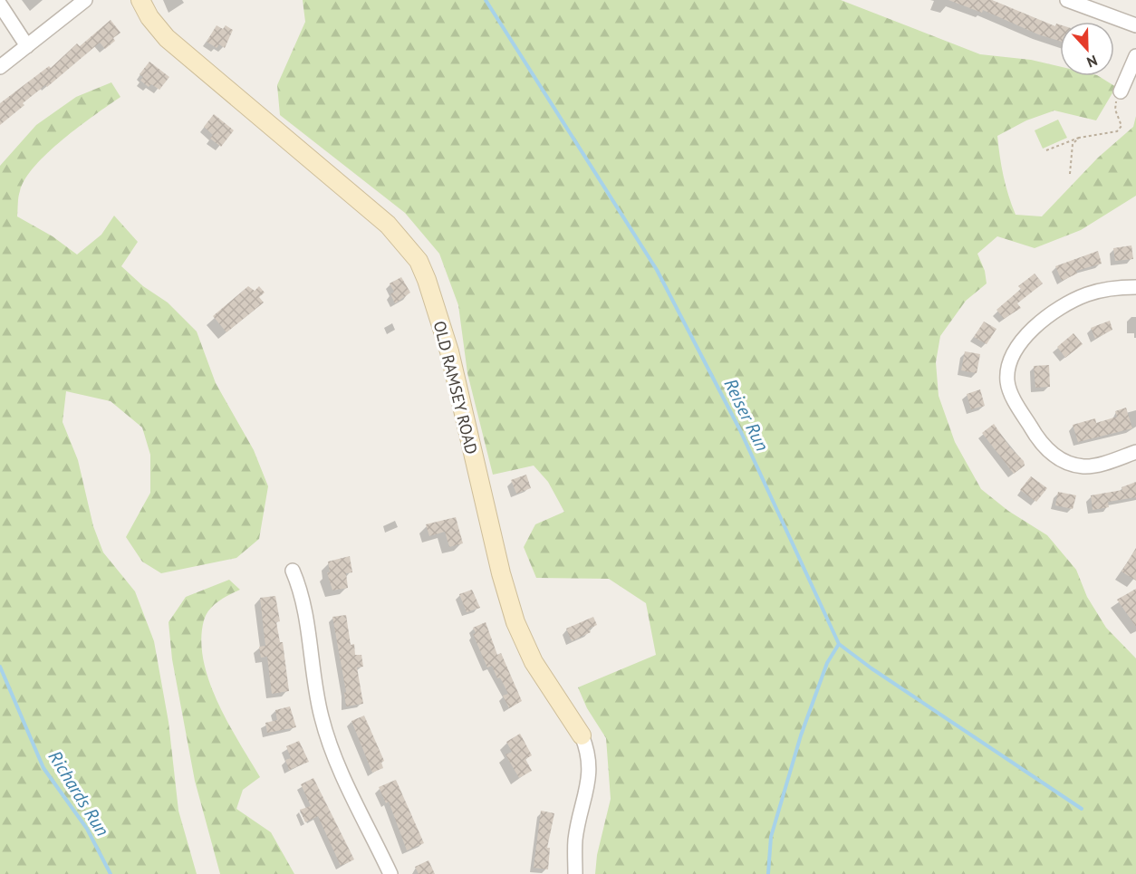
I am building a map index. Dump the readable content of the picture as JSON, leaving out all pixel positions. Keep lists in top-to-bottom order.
{
  "streets": {
    "street": ["OLD RAMSEY ROAD"]
  },
  "water": ["Reiser Run", "Richards Run"],
  "north": "bottom"
}
